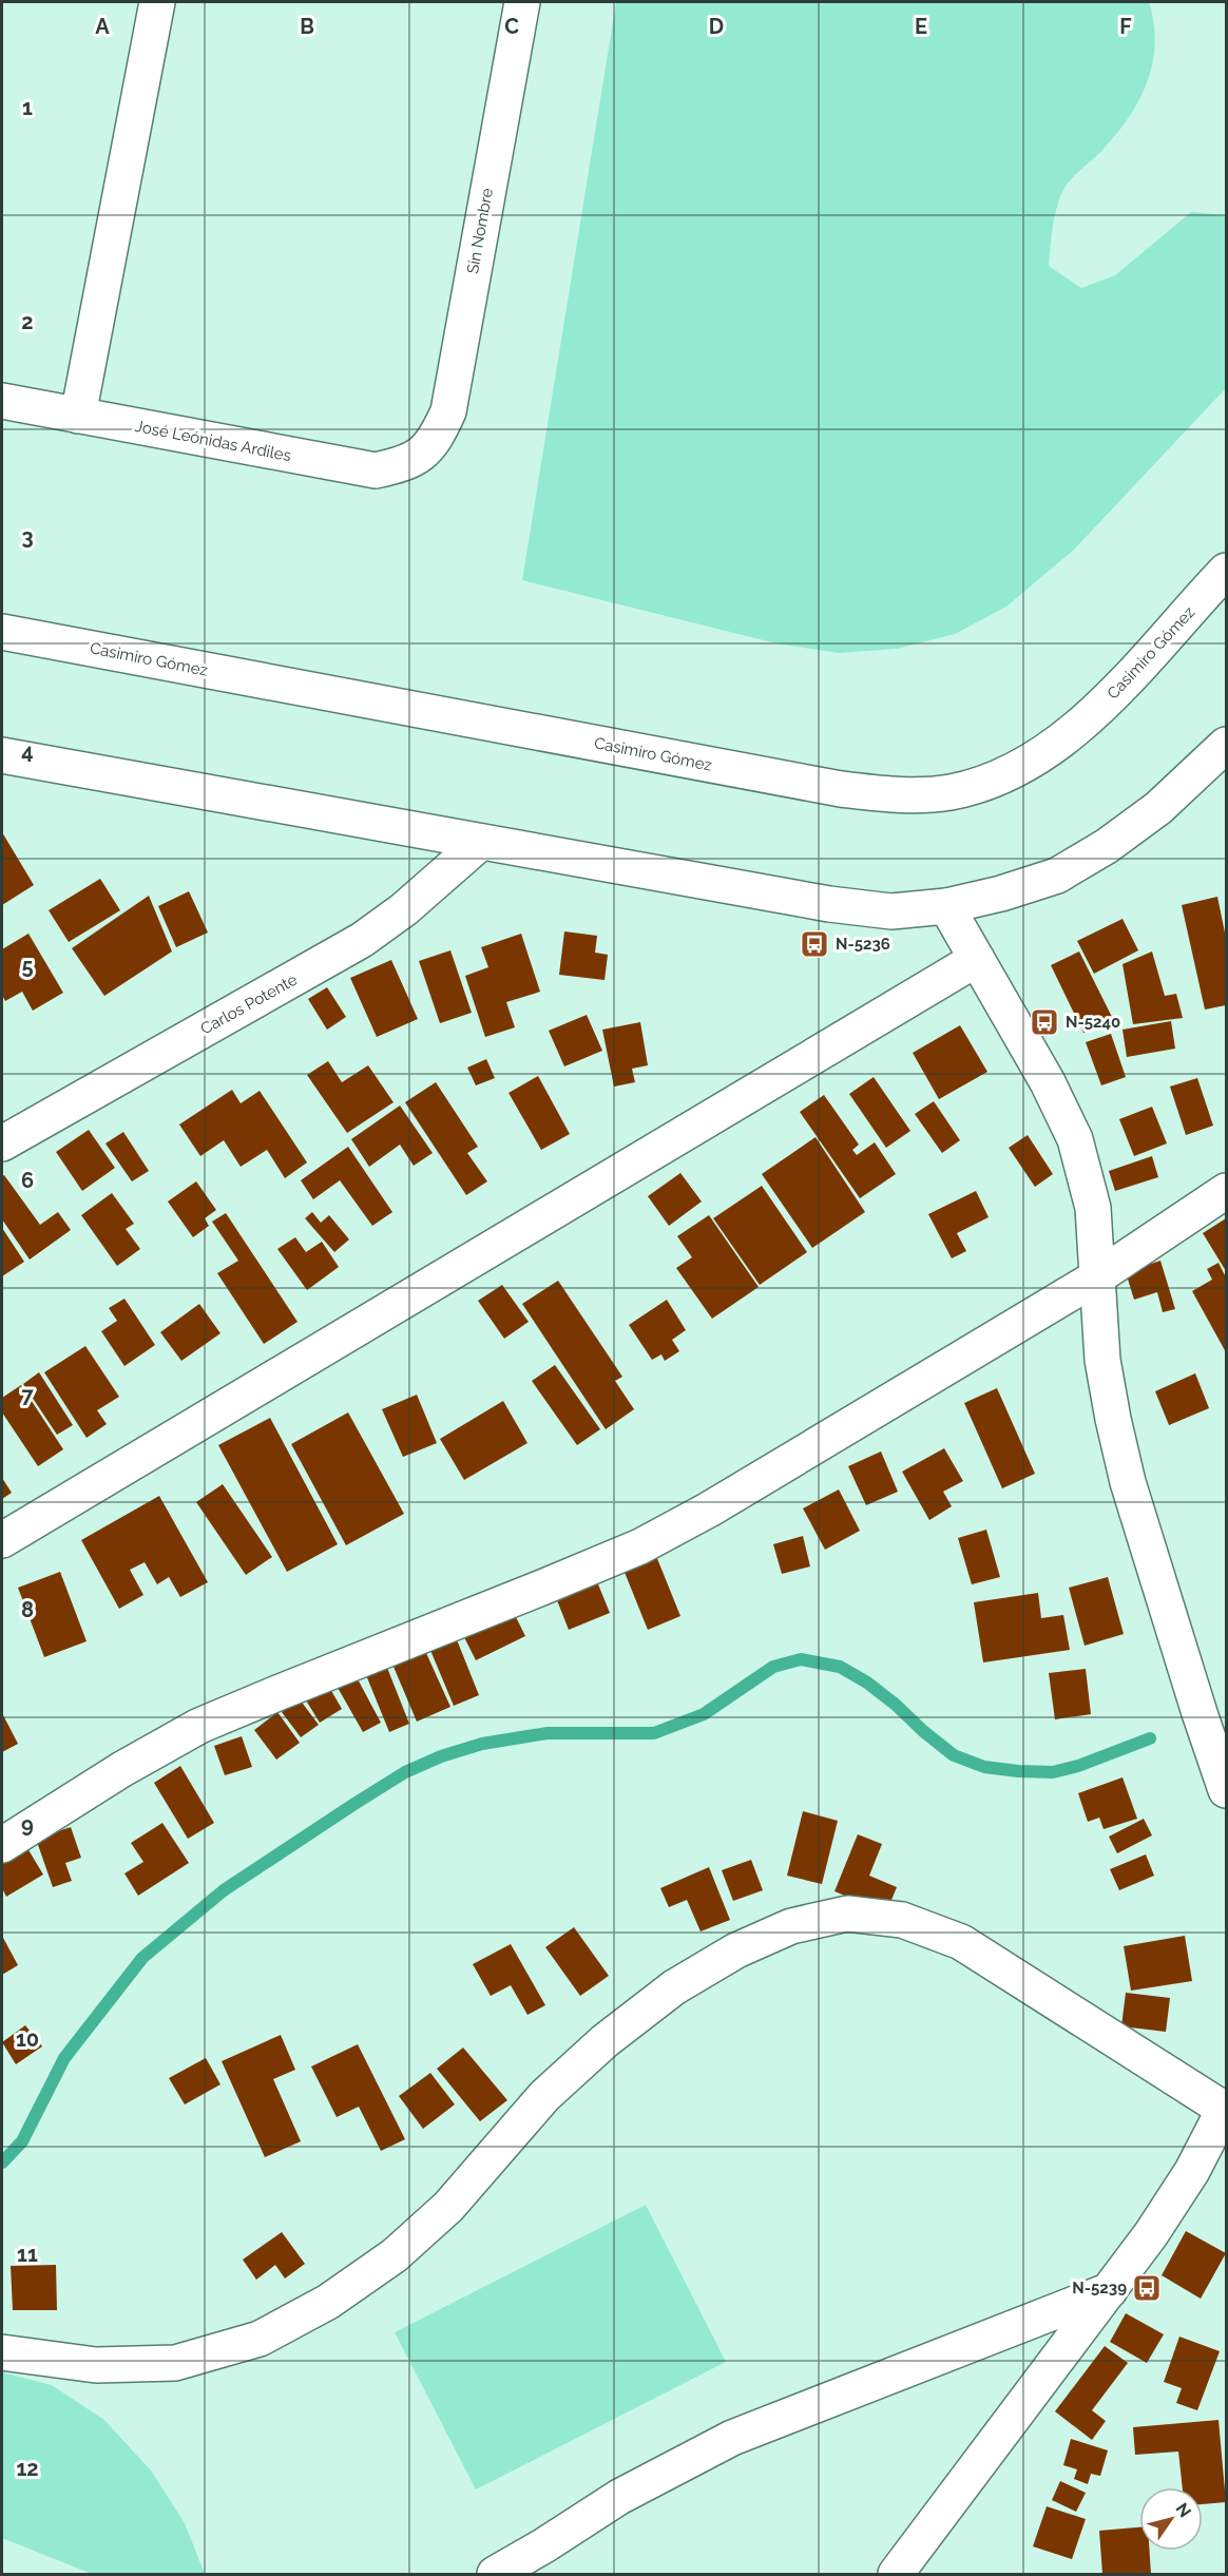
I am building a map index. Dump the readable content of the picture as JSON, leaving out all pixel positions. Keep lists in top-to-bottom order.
{
  "streets": {
    "street": [
      "Sin Nombre",
      "José Leónidas Ardiles",
      "Casimiro Gómez",
      "Carlos Potente"
    ]
  },
  "crossings": [
    ["Sin Nombre", "José Leónidas Ardiles"]
  ],
  "places": {
    "bus stop": ["N-5236", "N-5240", "N-5239"]
  },
  "north": "top right",
  "grid": {
    "columns": [
      "A",
      "B",
      "C",
      "D",
      "E",
      "F"
    ],
    "rows": [
      "1",
      "2",
      "3",
      "4",
      "5",
      "6",
      "7",
      "8",
      "9",
      "10",
      "11",
      "12"
    ]
  }
}
